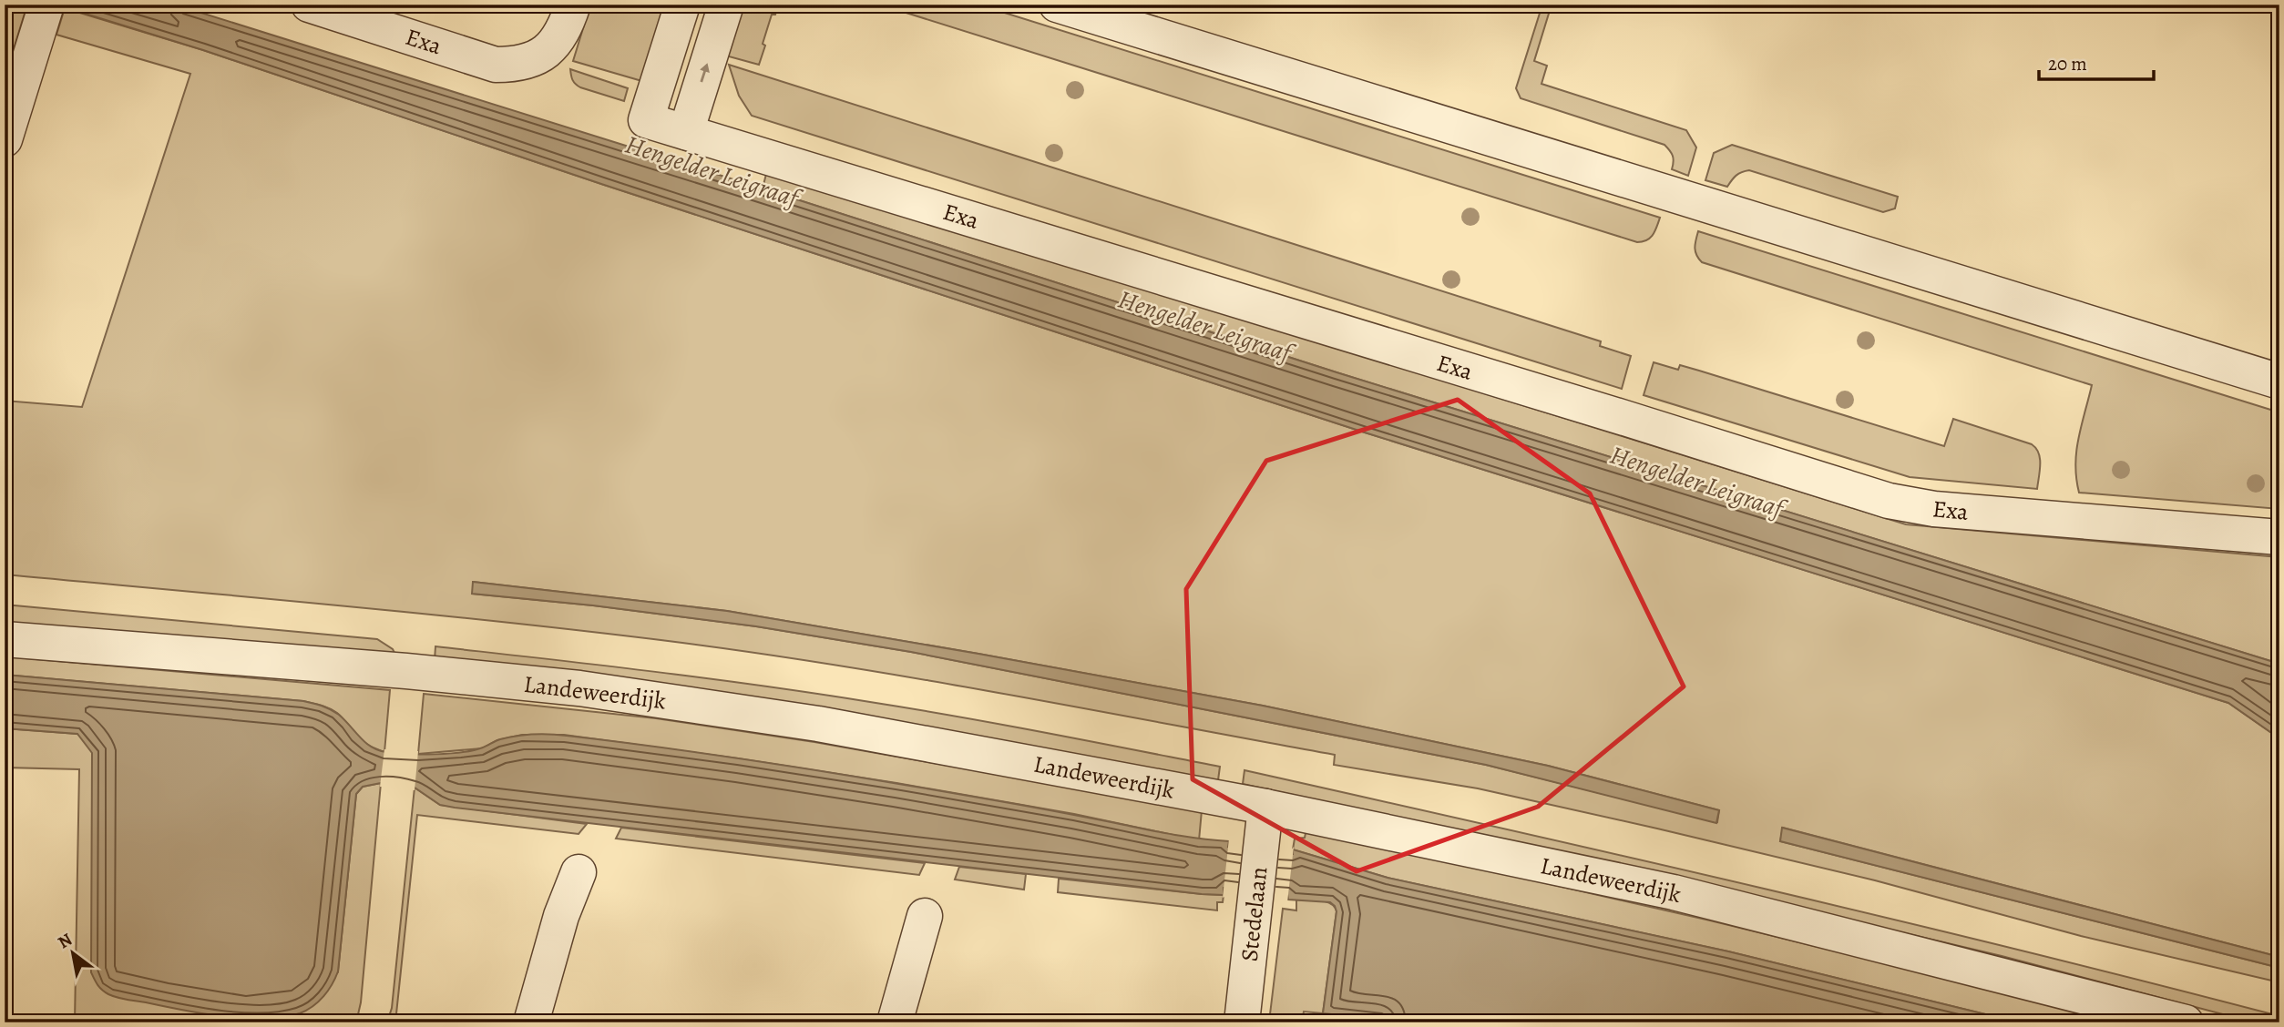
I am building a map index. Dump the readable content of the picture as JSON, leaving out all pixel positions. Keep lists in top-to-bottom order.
{
  "streets": {
    "street": ["Exa", "Landeweerdijk", "Stedelaan"]
  },
  "crossings": [
    ["Landeweerdijk", "Stedelaan"]
  ],
  "water": ["Hengelder Leigraaf"],
  "scale_bar": "20 m",
  "north": "top left"
}
